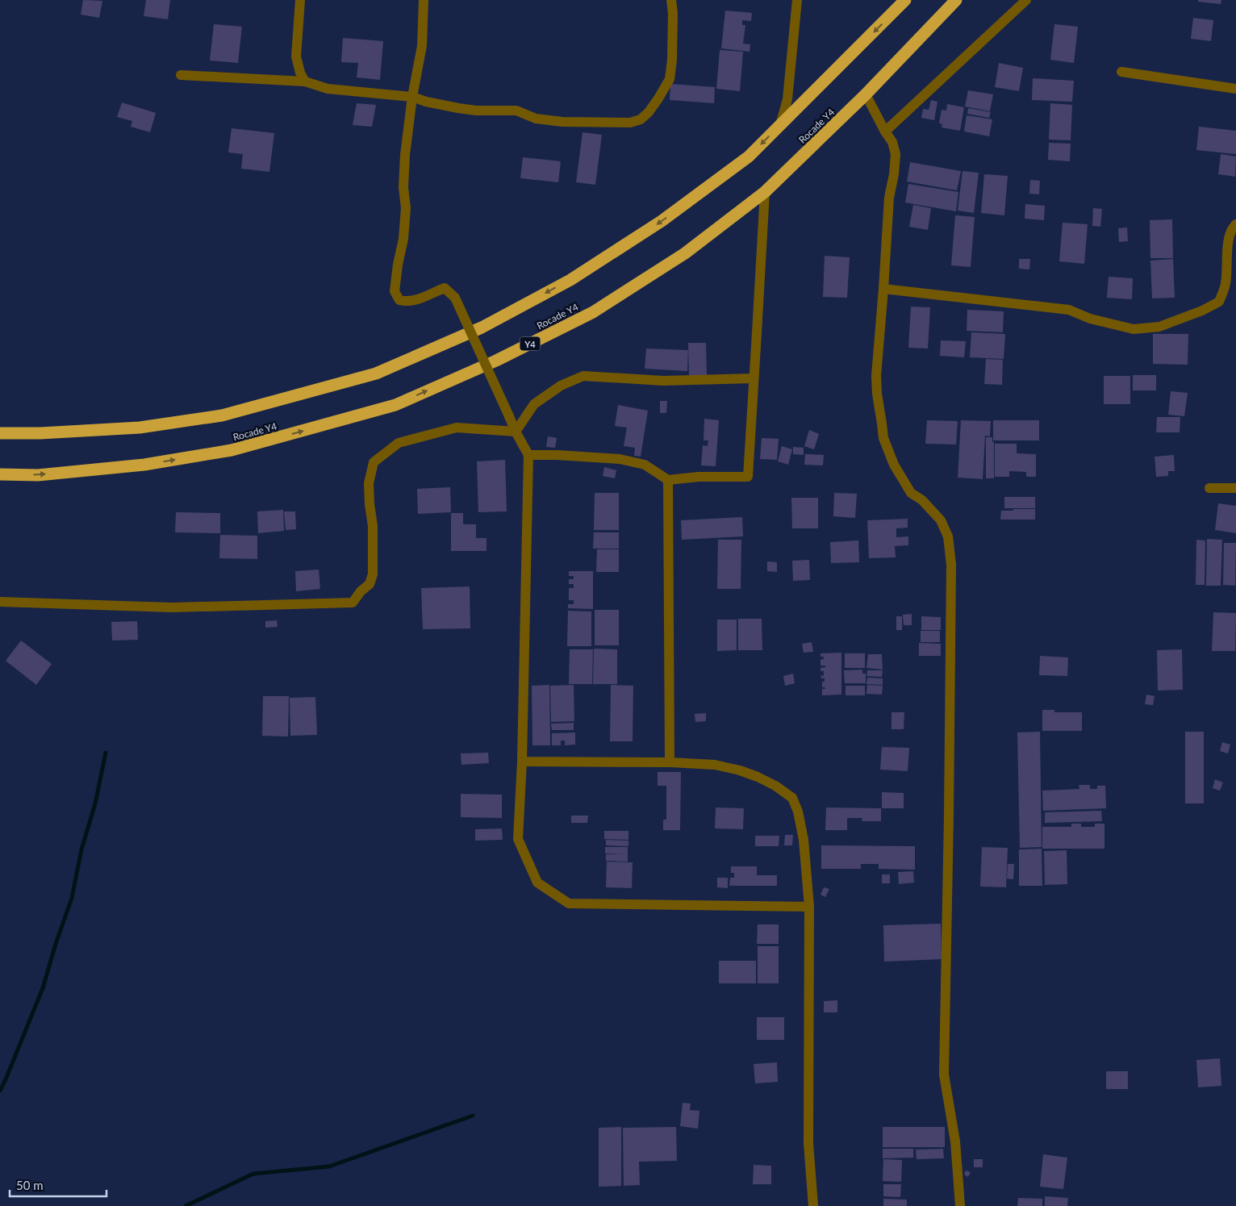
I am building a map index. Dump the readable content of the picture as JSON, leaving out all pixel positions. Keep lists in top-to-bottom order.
{
  "streets": {
    "highway": ["Rocade Y4", "Y4"]
  },
  "scale_bar": "50 m"
}
